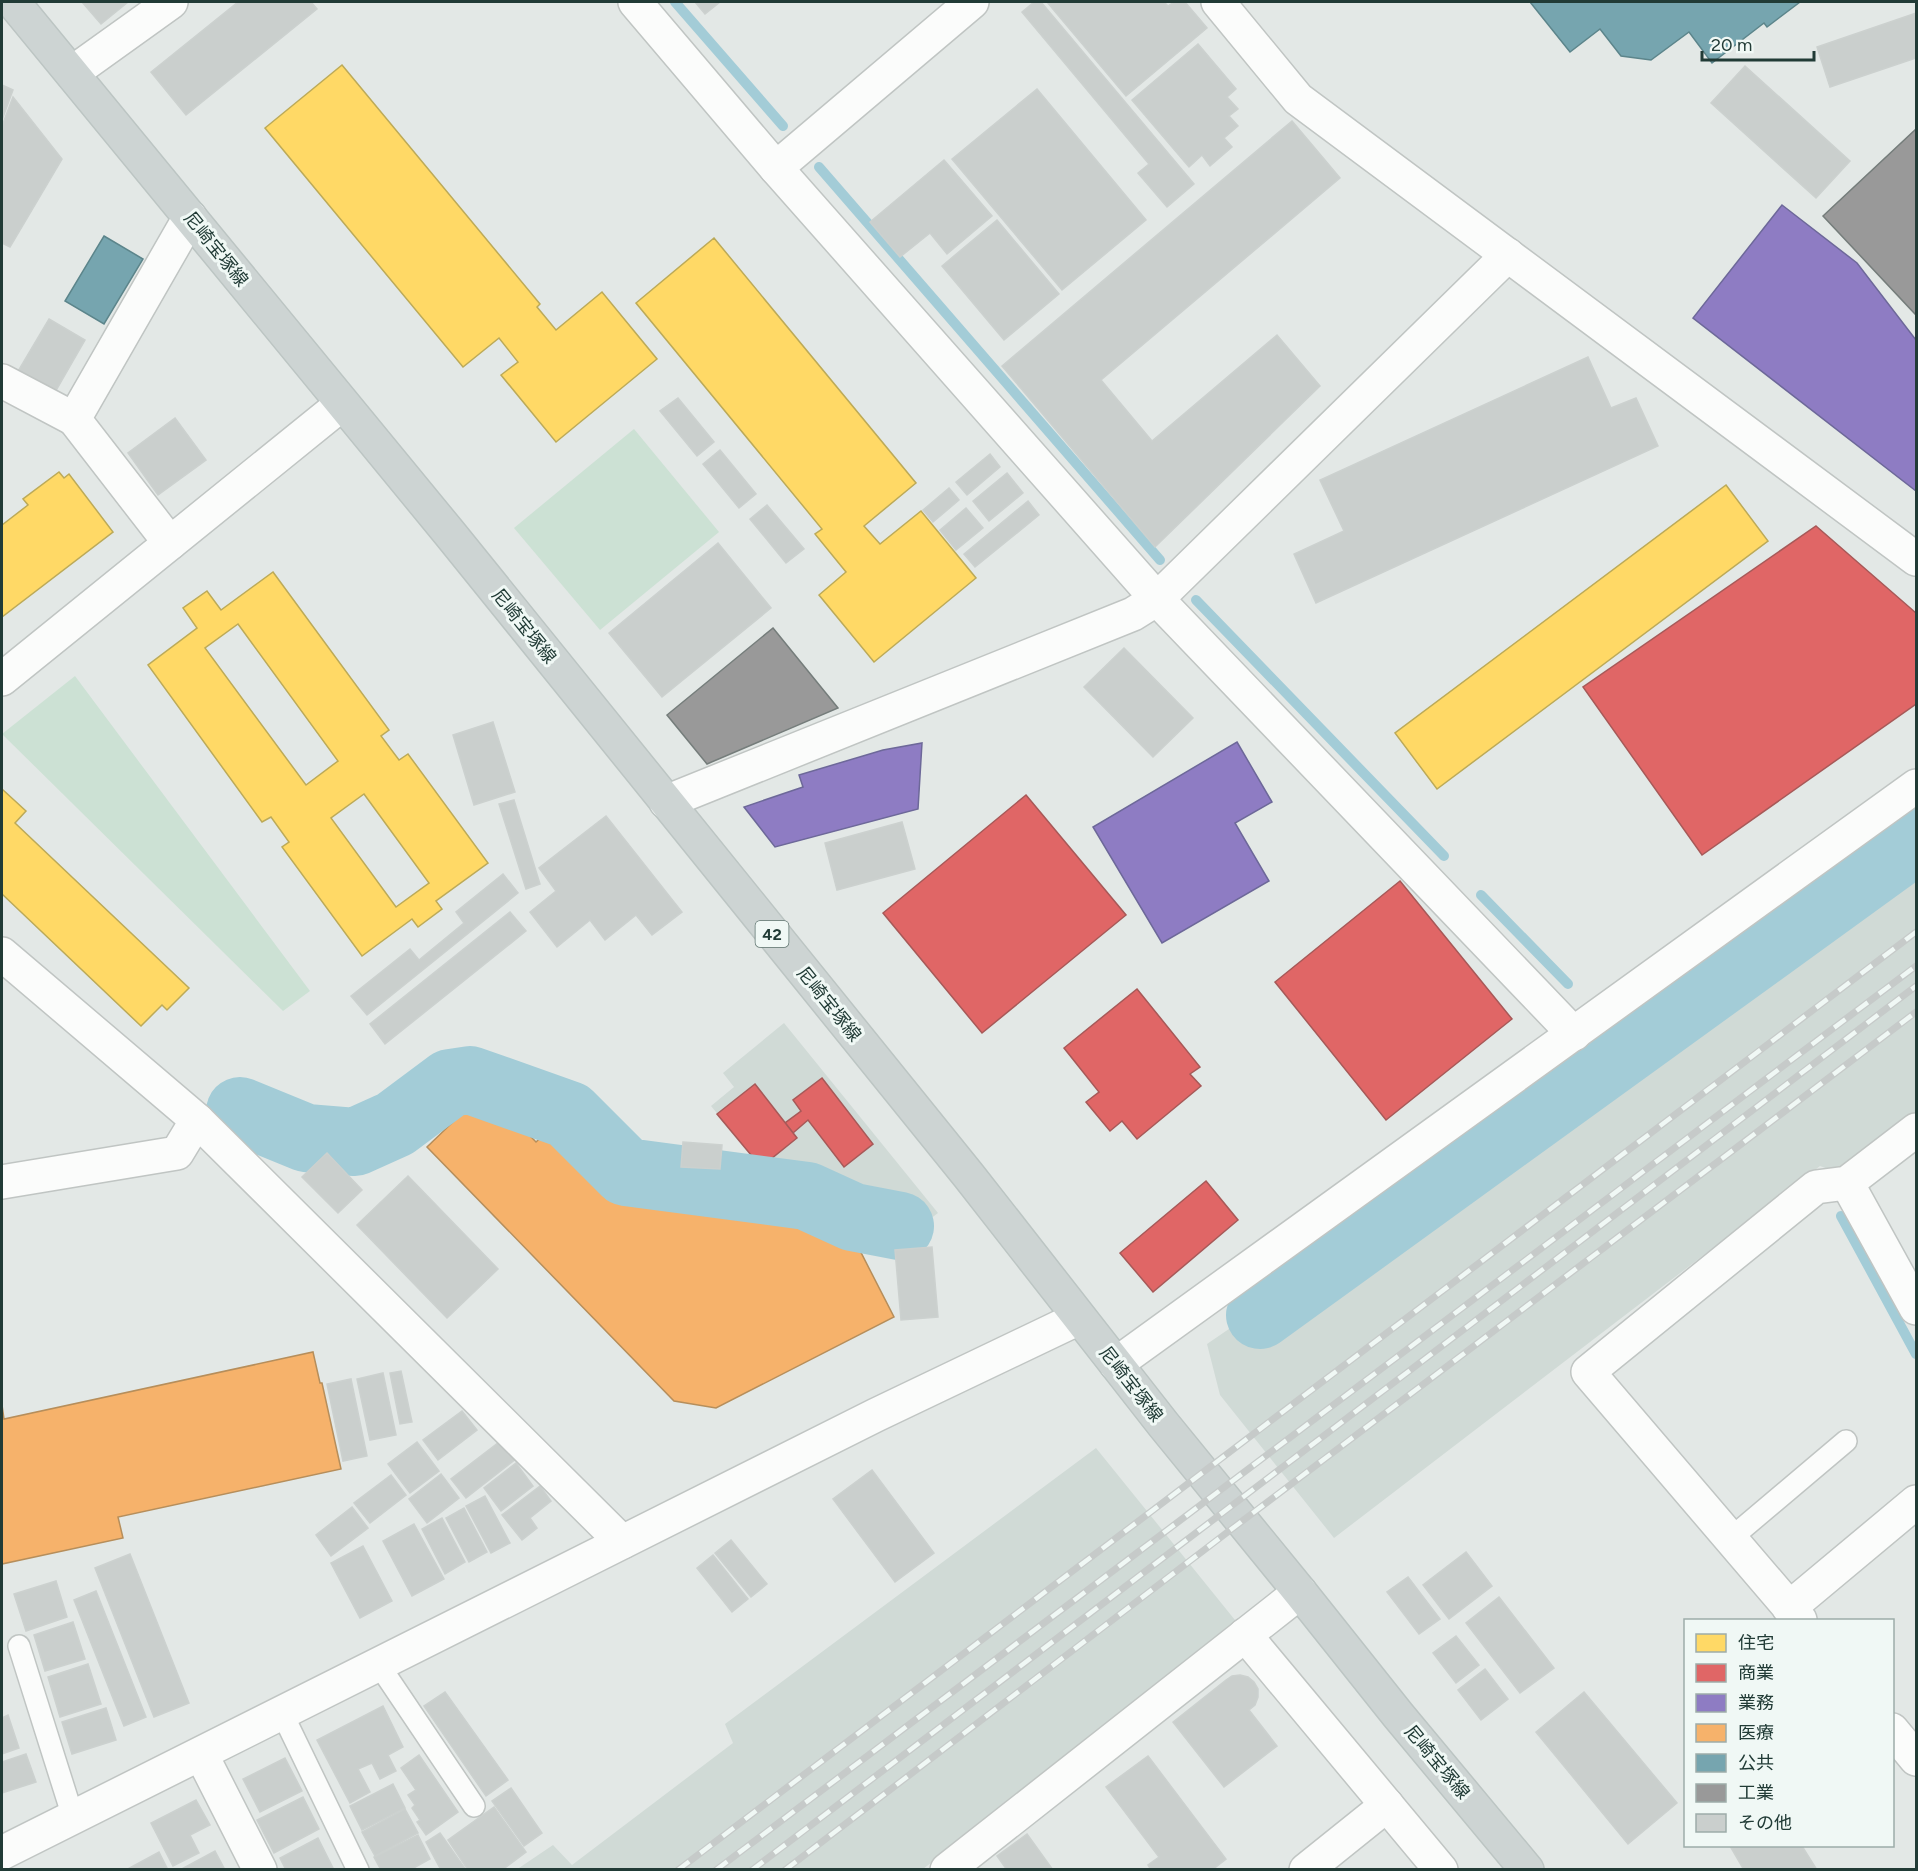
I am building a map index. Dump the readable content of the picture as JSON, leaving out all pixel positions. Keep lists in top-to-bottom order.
{
  "streets": {
    "main road": ["尼崎宝塚線", "42"]
  },
  "legend": [
    "住宅",
    "商業",
    "業務",
    "医療",
    "公共",
    "工業",
    "その他"
  ],
  "scale_bar": "20 m"
}
